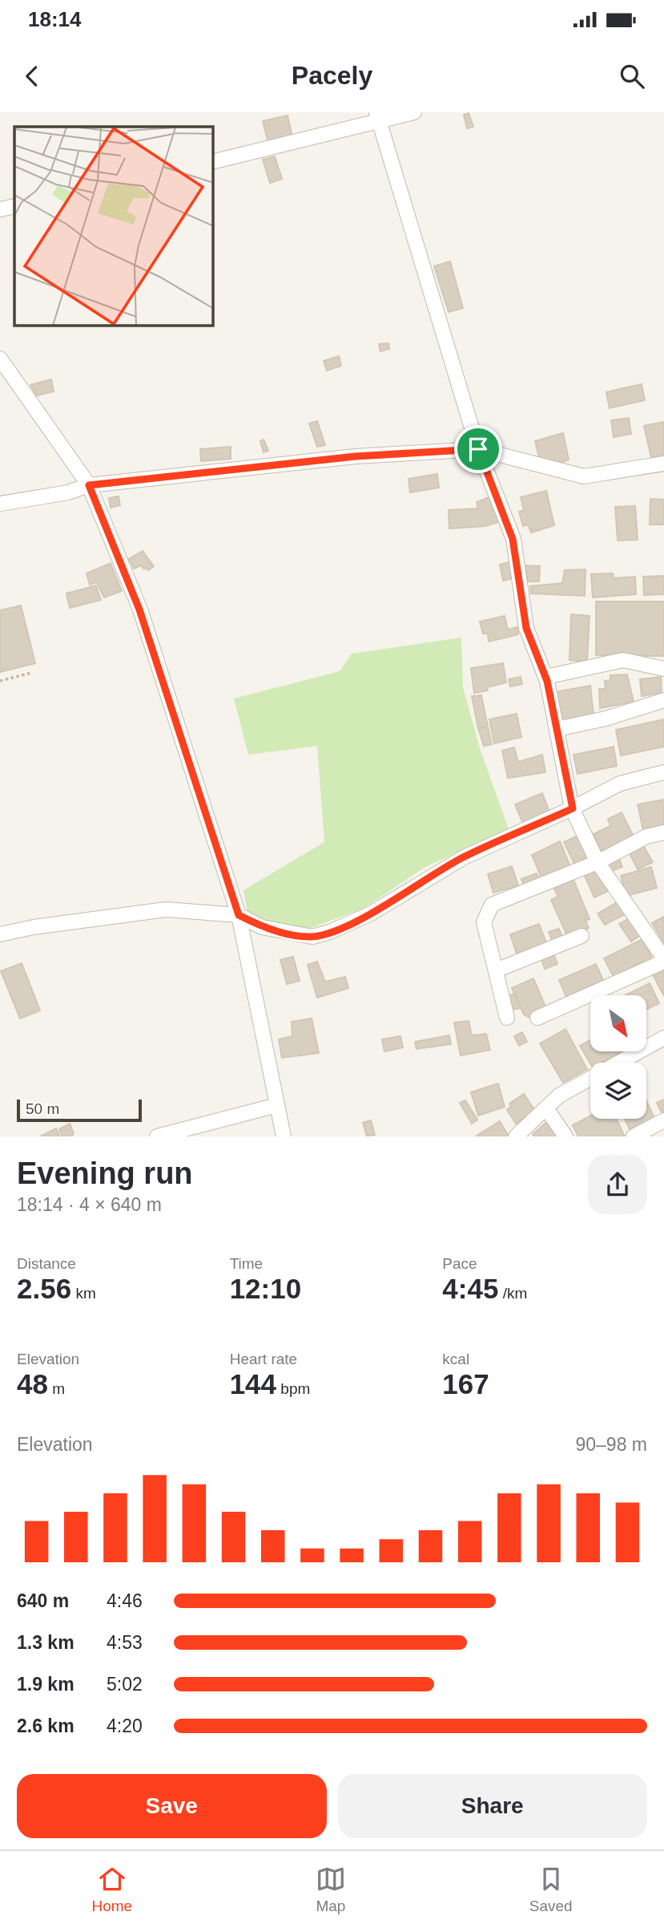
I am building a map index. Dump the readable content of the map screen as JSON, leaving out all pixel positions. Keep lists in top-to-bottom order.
{
  "scale_bar": "50 m",
  "north": "bottom right",
  "page": {
    "status": "18:14",
    "header": "Pacely",
    "scale": "50 m",
    "heading": ["Evening run", "18:14 · 4 × 640 m"],
    "stats": [
      ["Distance", "2.56 km"],
      ["Time", "12:10"],
      ["Pace", "4:45 /km"],
      ["Elevation", "48 m"],
      ["Heart rate", "144 bpm"],
      ["kcal", "167"]
    ],
    "chart": ["Elevation", "90–98 m"],
    "list": [
      {
        "name": "640 m",
        "note": "4:46"
      },
      {
        "name": "1.3 km",
        "note": "4:53"
      },
      {
        "name": "1.9 km",
        "note": "5:02"
      },
      {
        "name": "2.6 km",
        "note": "4:20"
      }
    ],
    "buttons": ["Save", "Share"],
    "tabs": ["Home", "Map", "Saved"]
  }
}
